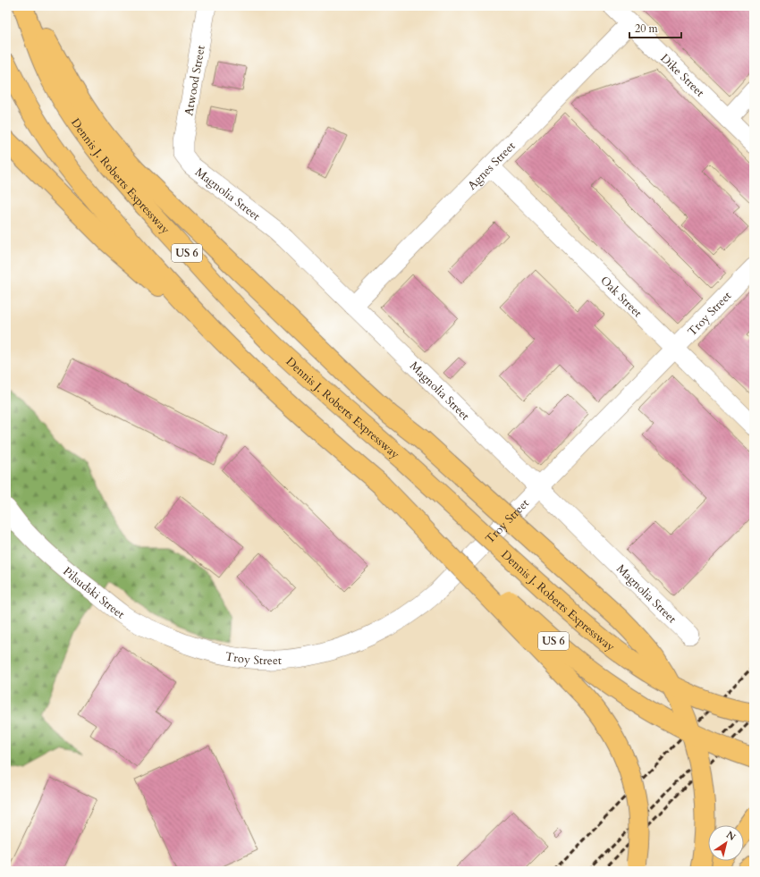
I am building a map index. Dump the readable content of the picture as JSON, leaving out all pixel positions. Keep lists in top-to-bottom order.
{
  "streets": {
    "highway": ["Dennis J. Roberts Expressway", "US 6"],
    "street": [
      "Dike Street",
      "Atwood Street",
      "Agnes Street",
      "Magnolia Street",
      "Oak Street",
      "Troy Street",
      "Pilsudski Street"
    ]
  },
  "crossings": [
    ["Dike Street", "Agnes Street"],
    ["Atwood Street", "Magnolia Street"],
    ["Agnes Street", "Magnolia Street"],
    ["Agnes Street", "Oak Street"],
    ["Magnolia Street", "Troy Street"],
    ["Oak Street", "Troy Street"],
    ["Troy Street", "Pilsudski Street"]
  ],
  "scale_bar": "20 m",
  "north": "top right"
}
